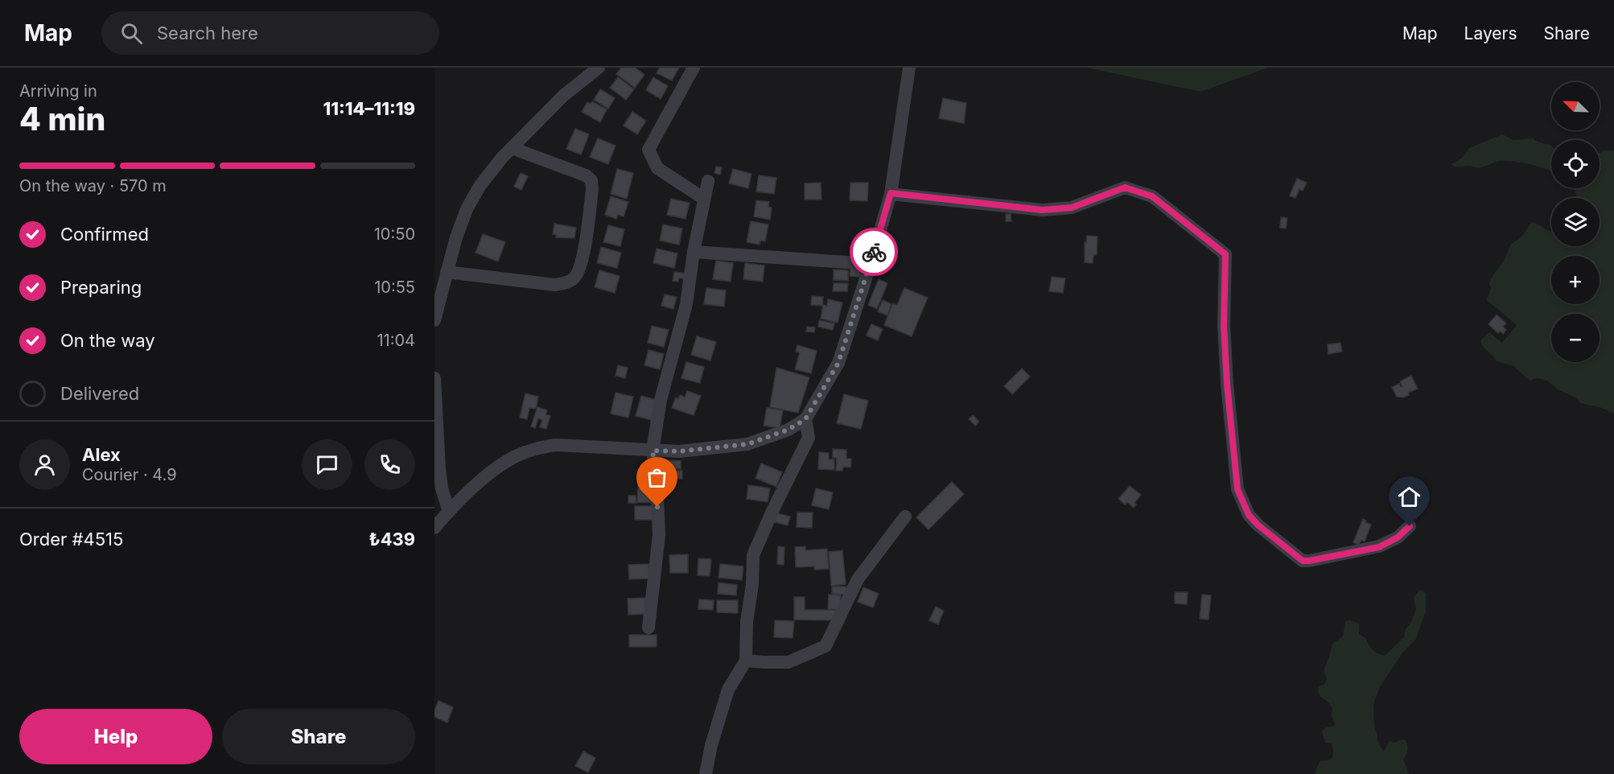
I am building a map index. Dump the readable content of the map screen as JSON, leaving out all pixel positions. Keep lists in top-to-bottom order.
{
  "north": "top left",
  "page": {
    "header": "Map",
    "search": "Search here",
    "nav": ["Map", "Layers", "Share"],
    "heading": ["4 min", "Arriving in", "11:14–11:19"],
    "panel": [
      "Alex",
      "Courier · 4.9",
      "Order #4515",
      "₺439"
    ],
    "map_buttons": ["+", "−"],
    "bar": "On the way · 570 m",
    "list": [
      ["Confirmed", "10:50"],
      ["Preparing", "10:55"],
      ["On the way", "11:04"],
      "Delivered"
    ],
    "buttons": ["Help", "Share"]
  }
}
